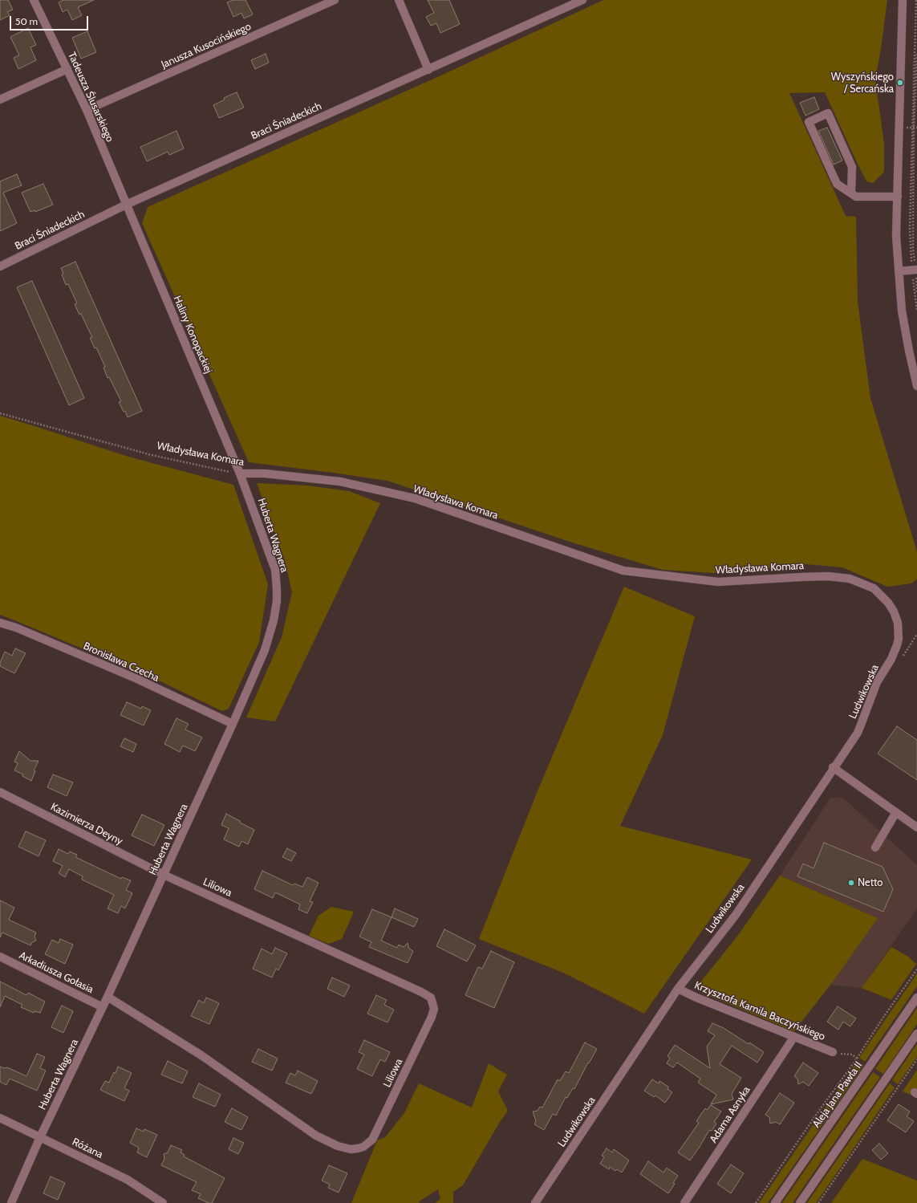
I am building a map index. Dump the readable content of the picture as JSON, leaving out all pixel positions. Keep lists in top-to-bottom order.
{
  "streets": {
    "street": [
      "Janusza Kusocińskiego",
      "Tadeusza Ślusarskiego",
      "Braci Śniadeckich",
      "Haliny Konopackiej",
      "Władysława Komara",
      "Huberta Wagnera",
      "Bronisława Czecha",
      "Ludwikowska",
      "Kazimierza Deyny",
      "Liliowa",
      "Arkadiusza Gołasia",
      "Krzysztofa Kamila Baczyńskiego",
      "Aleja Jana Pawła II",
      "Adama Asnyka",
      "Różana"
    ]
  },
  "crossings": [
    ["Janusza Kusocińskiego", "Tadeusza Ślusarskiego"],
    ["Tadeusza Ślusarskiego", "Braci Śniadeckich"],
    ["Tadeusza Ślusarskiego", "Haliny Konopackiej"],
    ["Braci Śniadeckich", "Haliny Konopackiej"],
    ["Haliny Konopackiej", "Władysława Komara"],
    ["Haliny Konopackiej", "Huberta Wagnera"],
    ["Władysława Komara", "Huberta Wagnera"],
    ["Władysława Komara", "Ludwikowska"],
    ["Huberta Wagnera", "Bronisława Czecha"],
    ["Huberta Wagnera", "Kazimierza Deyny"],
    ["Huberta Wagnera", "Liliowa"],
    ["Huberta Wagnera", "Arkadiusza Gołasia"],
    ["Huberta Wagnera", "Różana"],
    ["Ludwikowska", "Krzysztofa Kamila Baczyńskiego"],
    ["Kazimierza Deyny", "Liliowa"],
    ["Krzysztofa Kamila Baczyńskiego", "Adama Asnyka"]
  ],
  "places": ["Wyszyńskiego / Sercańska", "Netto"],
  "scale_bar": "50 m"
}
